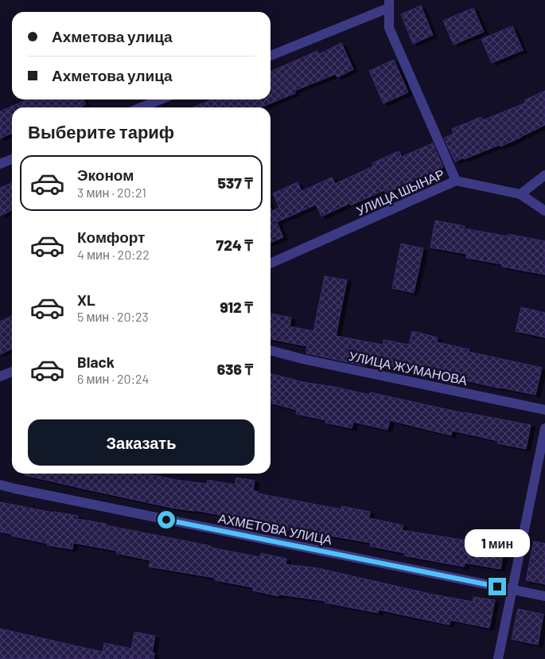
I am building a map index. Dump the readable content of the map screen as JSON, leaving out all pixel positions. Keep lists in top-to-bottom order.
{
  "streets": {
    "street": ["УЛИЦА ШЫНАР", "УЛИЦА ЖУМАНОВА", "АХМЕТОВА УЛИЦА"]
  },
  "page": {
    "banner": ["Ахметова улица", "Ахметова улица"],
    "heading": "Выберите тариф",
    "list": [
      {
        "name": "Эконом",
        "note": "3 мин · 20:21",
        "value": "537 ₸"
      },
      {
        "name": "Комфорт",
        "note": "4 мин · 20:22",
        "value": "724 ₸"
      },
      {
        "name": "XL",
        "note": "5 мин · 20:23",
        "value": "912 ₸"
      },
      {
        "name": "Black",
        "note": "6 мин · 20:24",
        "value": "636 ₸"
      }
    ],
    "buttons": "Заказать",
    "bubble": "1 мин"
  }
}
